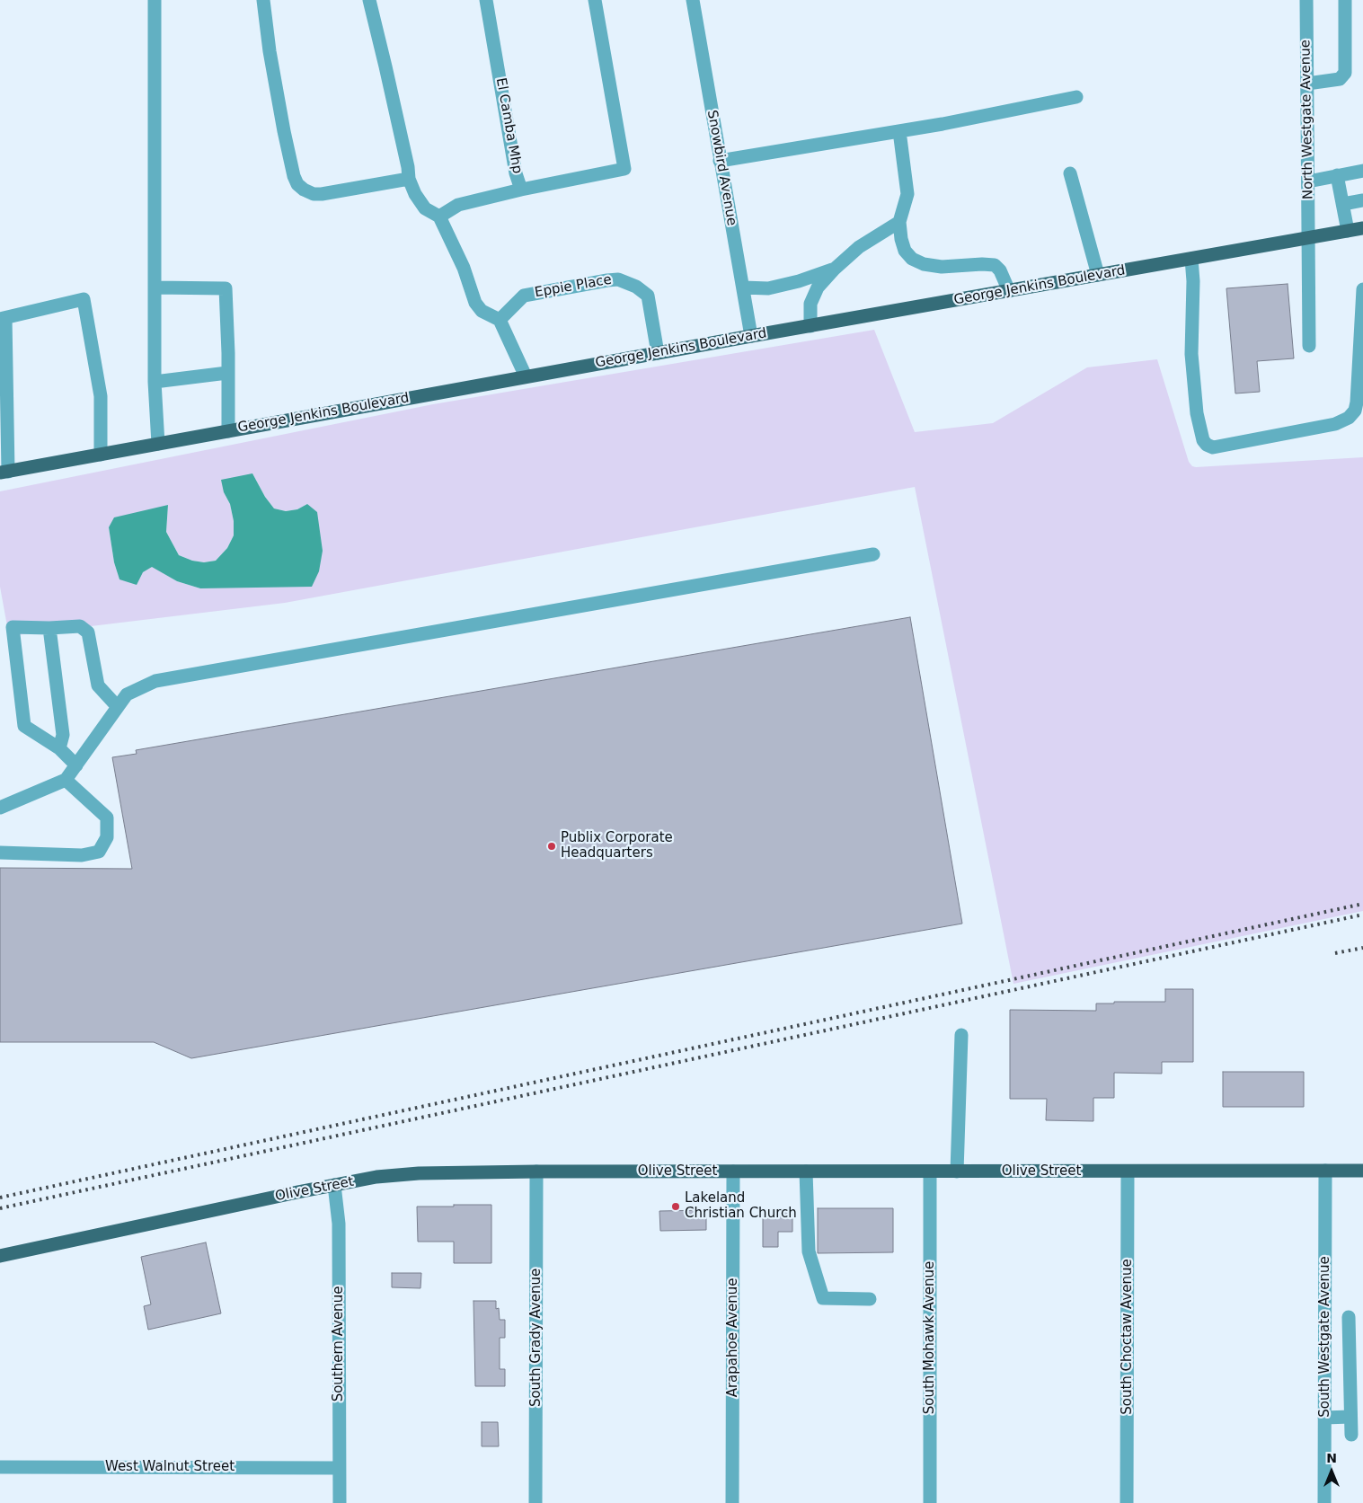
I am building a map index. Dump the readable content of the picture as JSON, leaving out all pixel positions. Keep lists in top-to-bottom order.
{
  "streets": {
    "main road": ["George Jenkins Boulevard", "Olive Street"],
    "street": [
      "North Westgate Avenue",
      "El Camba Mhp",
      "Snowbird Avenue",
      "Eppie Place",
      "South Choctaw Avenue",
      "South Westgate Avenue",
      "South Grady Avenue",
      "Arapahoe Avenue",
      "South Mohawk Avenue",
      "Southern Avenue",
      "West Walnut Street"
    ]
  },
  "crossings": [
    ["North Westgate Avenue", "George Jenkins Boulevard"],
    ["Snowbird Avenue", "George Jenkins Boulevard"],
    ["George Jenkins Boulevard", "Eppie Place"],
    ["Olive Street", "South Choctaw Avenue"],
    ["Olive Street", "South Westgate Avenue"],
    ["Olive Street", "South Grady Avenue"],
    ["Olive Street", "Arapahoe Avenue"],
    ["Olive Street", "South Mohawk Avenue"],
    ["Olive Street", "Southern Avenue"],
    ["Southern Avenue", "West Walnut Street"]
  ],
  "places": ["Publix Corporate Headquarters", "Lakeland Christian Church"],
  "north": "top"
}
